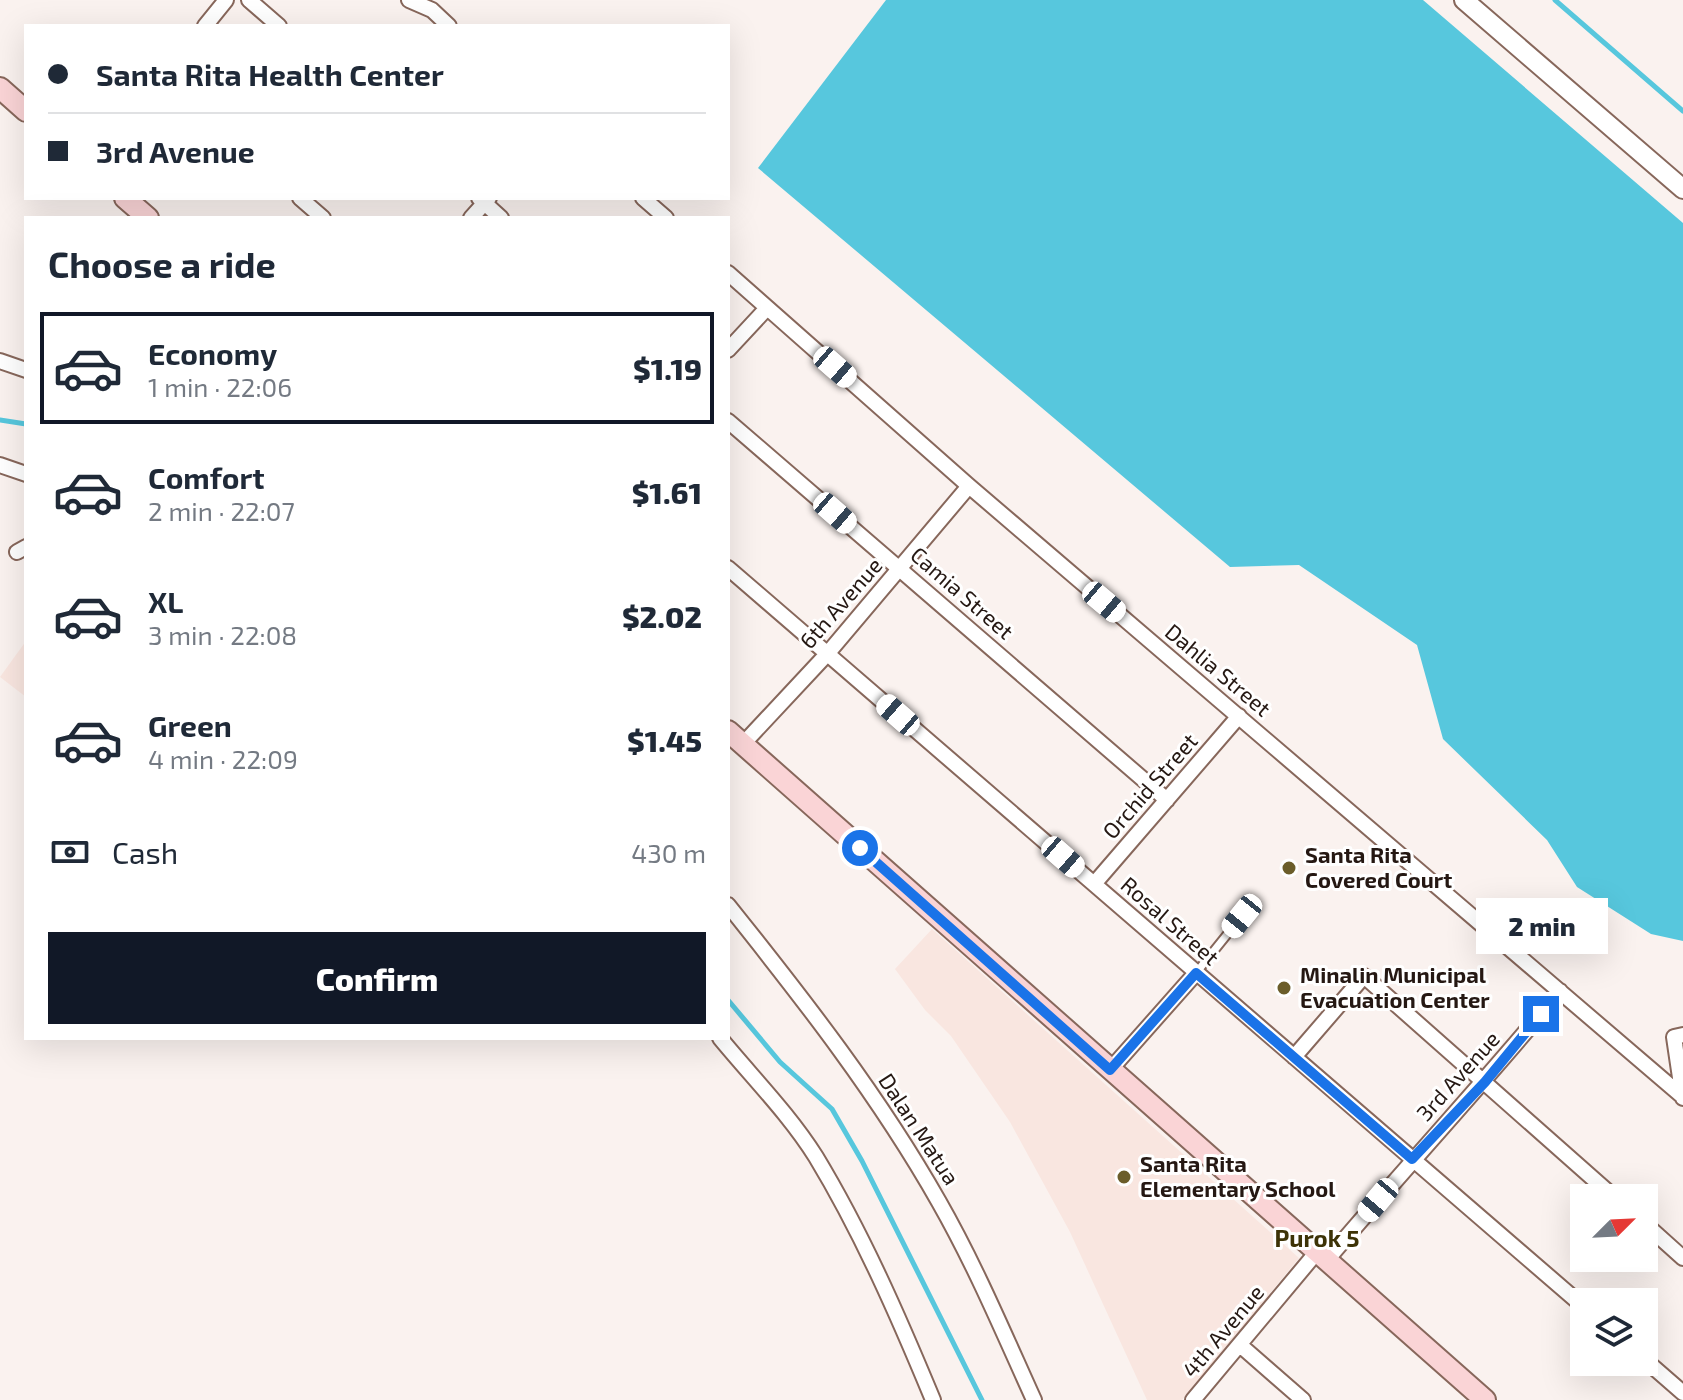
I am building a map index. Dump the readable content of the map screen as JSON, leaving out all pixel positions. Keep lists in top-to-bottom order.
{
  "streets": {
    "street": [
      "Camia Street",
      "6th Avenue",
      "Dahlia Street",
      "Orchid Street",
      "Rosal Street",
      "3rd Avenue",
      "Dalan Matua",
      "4th Avenue"
    ]
  },
  "crossings": [
    ["Camia Street", "6th Avenue"],
    ["Camia Street", "Orchid Street"],
    ["6th Avenue", "Dahlia Street"],
    ["6th Avenue", "Rosal Street"],
    ["Dahlia Street", "Orchid Street"],
    ["Dahlia Street", "3rd Avenue"],
    ["Orchid Street", "Rosal Street"],
    ["Rosal Street", "3rd Avenue"],
    ["3rd Avenue", "4th Avenue"]
  ],
  "districts": ["Purok 5"],
  "places": ["Santa Rita Covered Court", "Minalin Municipal Evacuation Center", "Santa Rita Elementary School"],
  "north": "top right",
  "page": {
    "banner": ["Santa Rita Health Center", "3rd Avenue"],
    "heading": "Choose a ride",
    "list": [
      {
        "name": "Economy",
        "note": "1 min · 22:06",
        "value": "$1.19"
      },
      {
        "name": "Comfort",
        "note": "2 min · 22:07",
        "value": "$1.61"
      },
      {
        "name": "XL",
        "note": "3 min · 22:08",
        "value": "$2.02"
      },
      {
        "name": "Green",
        "note": "4 min · 22:09",
        "value": "$1.45"
      }
    ],
    "pay": ["Cash", "430 m"],
    "bubble": "2 min",
    "buttons": "Confirm"
  }
}
